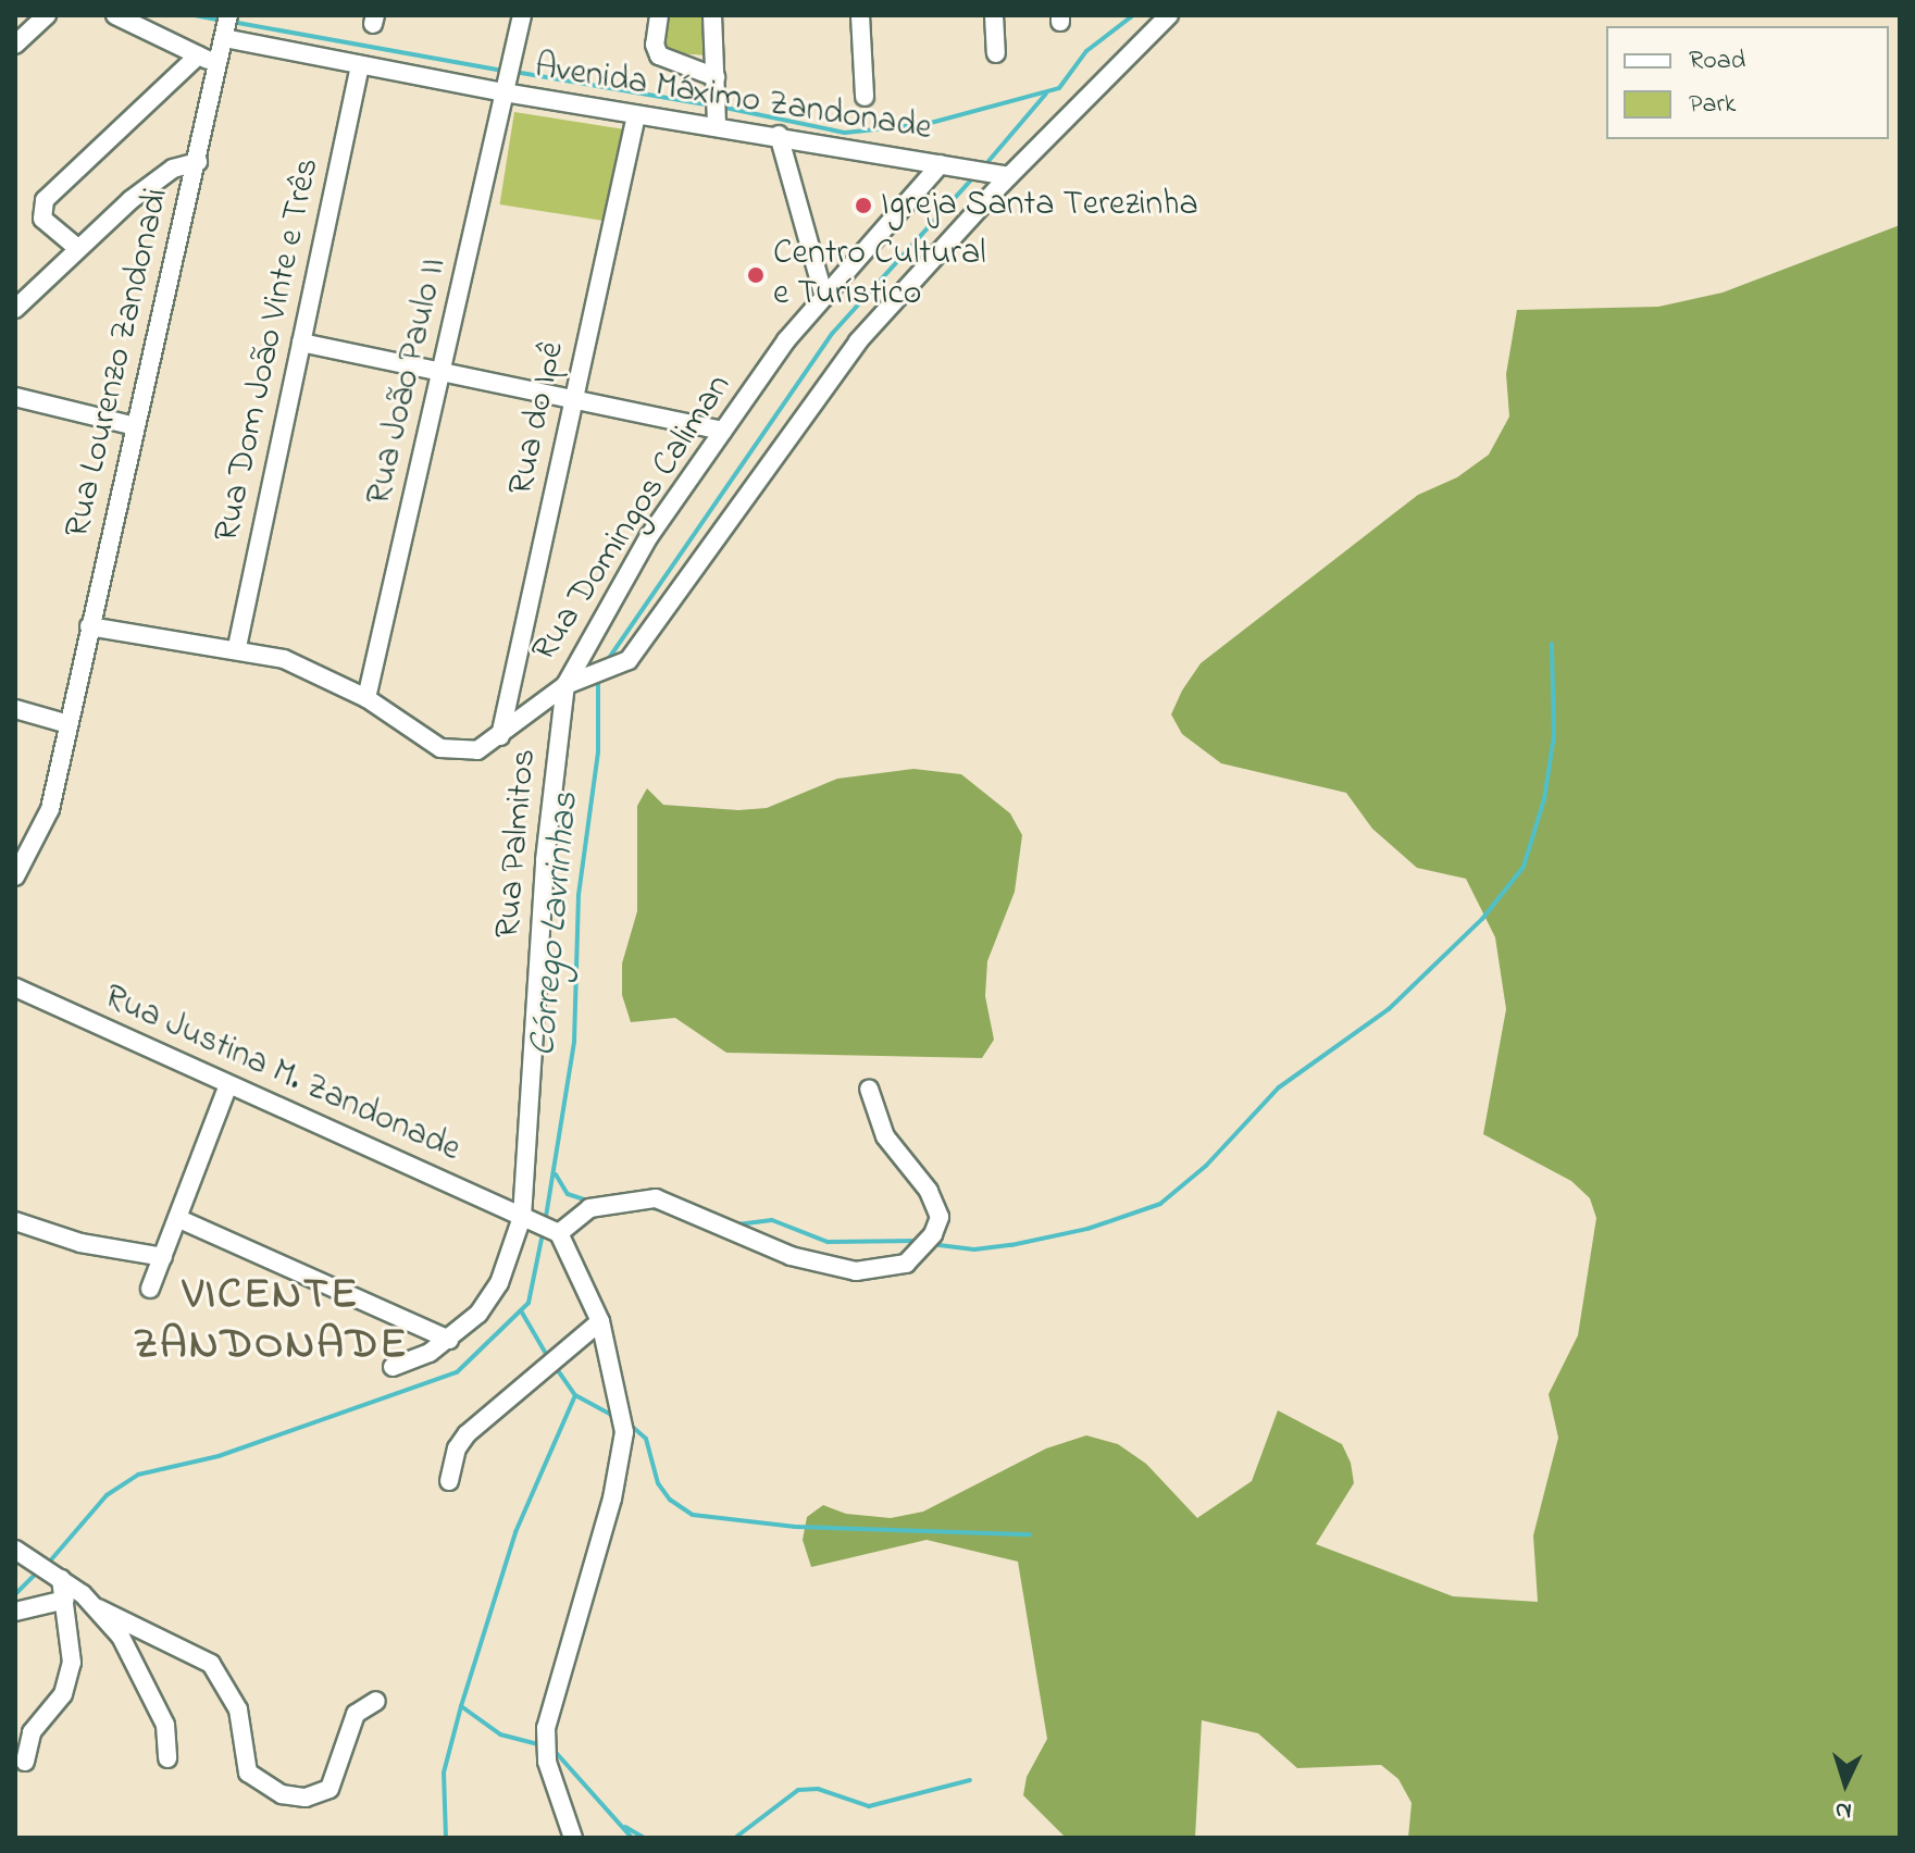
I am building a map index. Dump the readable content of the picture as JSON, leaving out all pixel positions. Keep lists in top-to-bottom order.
{
  "streets": {
    "street": [
      "Avenida Máximo Zandonade",
      "Rua Dom João Vinte e Três",
      "Rua Lourenzo Zandonadi",
      "Rua João Paulo II",
      "Rua do Ipê",
      "Rua Domingos Caliman",
      "Rua Palmitos",
      "Rua Justina M. Zandonade"
    ]
  },
  "crossings": [
    ["Avenida Máximo Zandonade", "Rua Dom João Vinte e Três"],
    ["Avenida Máximo Zandonade", "Rua Lourenzo Zandonadi"],
    ["Avenida Máximo Zandonade", "Rua João Paulo II"],
    ["Avenida Máximo Zandonade", "Rua do Ipê"],
    ["Avenida Máximo Zandonade", "Rua Domingos Caliman"],
    ["Rua Dom João Vinte e Três", "Rua Domingos Caliman"],
    ["Rua Lourenzo Zandonadi", "Rua Domingos Caliman"],
    ["Rua João Paulo II", "Rua Domingos Caliman"],
    ["Rua do Ipê", "Rua Domingos Caliman"],
    ["Rua Domingos Caliman", "Rua Palmitos"],
    ["Rua Palmitos", "Rua Justina M. Zandonade"]
  ],
  "districts": ["VICENTE ZANDONADE"],
  "water": ["Córrego Lavrinhas"],
  "places": ["Igreja Santa Terezinha", "Centro Cultural e Turístico"],
  "legend": ["Road", "Park"],
  "north": "bottom"
}
